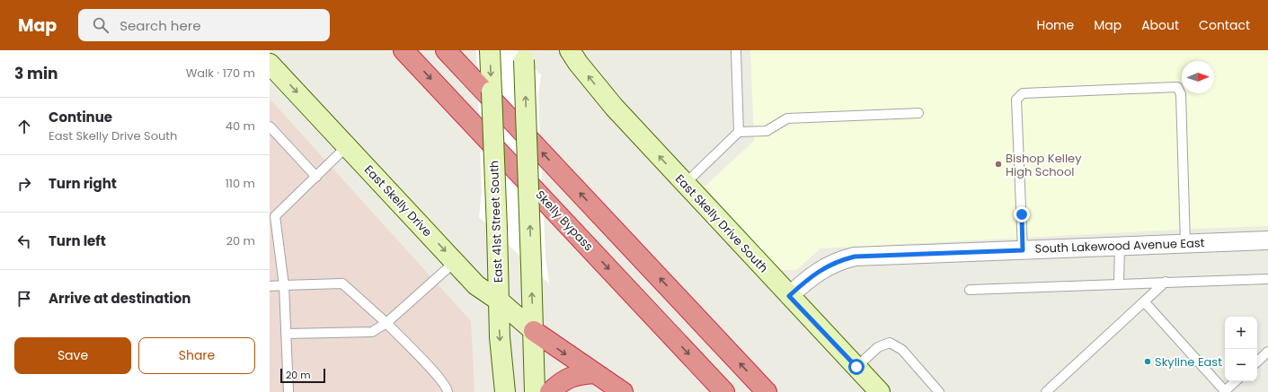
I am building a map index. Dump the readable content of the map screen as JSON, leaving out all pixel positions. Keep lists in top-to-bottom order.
{
  "streets": {
    "highway": ["Skelly Bypass"],
    "main road": ["East Skelly Drive", "East 41st Street South", "East Skelly Drive South"],
    "street": ["South Lakewood Avenue East"]
  },
  "crossings": [
    ["East Skelly Drive", "East 41st Street South"],
    ["East Skelly Drive South", "South Lakewood Avenue East"]
  ],
  "one_way": ["East Skelly Drive", "East Skelly Drive South"],
  "places": ["Bishop Kelley High School", "Skyline East"],
  "scale_bar": "20 m",
  "north": "right",
  "page": {
    "header": "Map",
    "search": "Search here",
    "nav": [
      "Home",
      "Map",
      "About",
      "Contact"
    ],
    "heading": ["3 min", "Walk · 170 m"],
    "list": [
      ["Continue", "East Skelly Drive South", "40 m"],
      ["Turn right", "110 m"],
      ["Turn left", "20 m"],
      "Arrive at destination"
    ],
    "map_buttons": ["+", "−"],
    "buttons": ["Save", "Share"],
    "scale": "20 m"
  }
}
